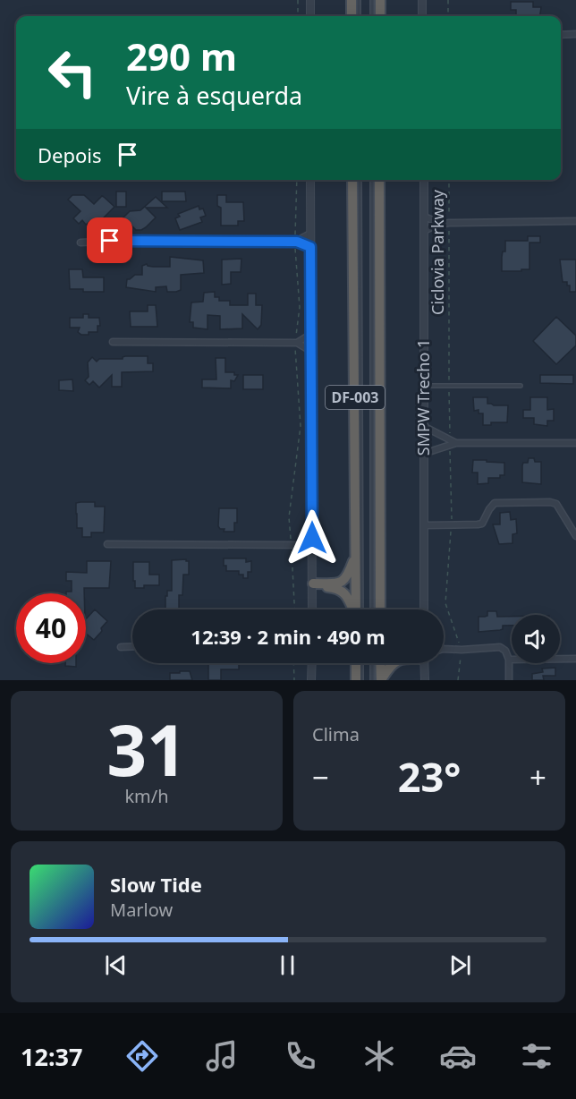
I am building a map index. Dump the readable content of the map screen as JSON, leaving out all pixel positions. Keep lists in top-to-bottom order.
{
  "streets": {
    "highway": ["DF-003"],
    "street": ["SMPW Trecho 1"],
    "path": ["Ciclovia Parkway"]
  },
  "page": {
    "turn": ["290 m", "Vire à esquerda"],
    "then": "Depois",
    "limit": "40",
    "trip": "12:39 · 2 min · 490 m",
    "tile": [
      ["31", "km/h"],
      "Clima"
    ],
    "heat": ["−", "23°", "+"],
    "song": ["Slow Tide", "Marlow"],
    "tabs": "12:37"
  }
}
